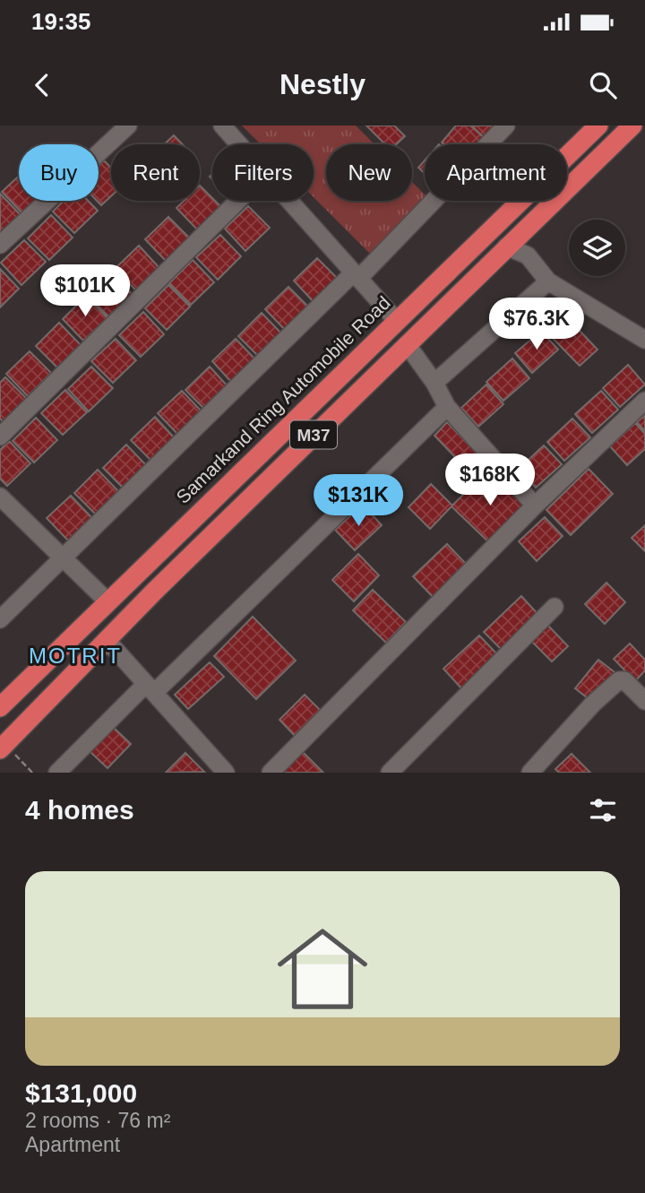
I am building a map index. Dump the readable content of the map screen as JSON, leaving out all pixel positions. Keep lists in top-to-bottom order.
{
  "streets": {
    "highway": ["Samarkand Ring Automobile Road", "M37"]
  },
  "districts": ["MOTRIT"],
  "page": {
    "status": "19:35",
    "header": "Nestly",
    "chip": [
      "Buy",
      "Rent",
      "Filters",
      "New",
      "Apartment"
    ],
    "price": [
      "$101K",
      "$76.3K",
      "$168K",
      "$131K"
    ],
    "heading": "4 homes",
    "list": [
      {
        "name": "$131,000",
        "note": "2 rooms · 76 m² · Apartment"
      }
    ]
  }
}
